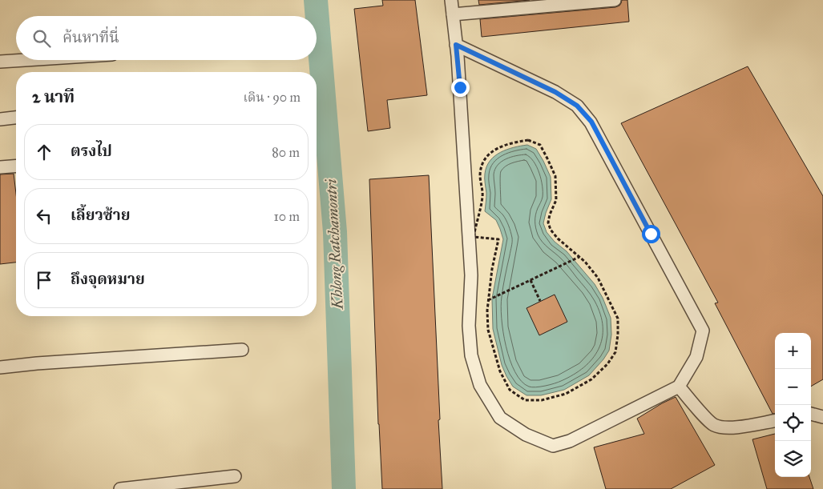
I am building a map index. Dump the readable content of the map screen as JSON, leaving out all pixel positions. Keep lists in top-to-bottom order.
{
  "water": ["Khlong Ratchamontri"],
  "page": {
    "search": "ค้นหาที่นี่",
    "heading": ["2 นาที", "เดิน · 90 m"],
    "list": [
      ["ตรงไป", "80 m"],
      ["เลี้ยวซ้าย", "10 m"],
      "ถึงจุดหมาย"
    ],
    "map_buttons": ["+", "−"]
  }
}
